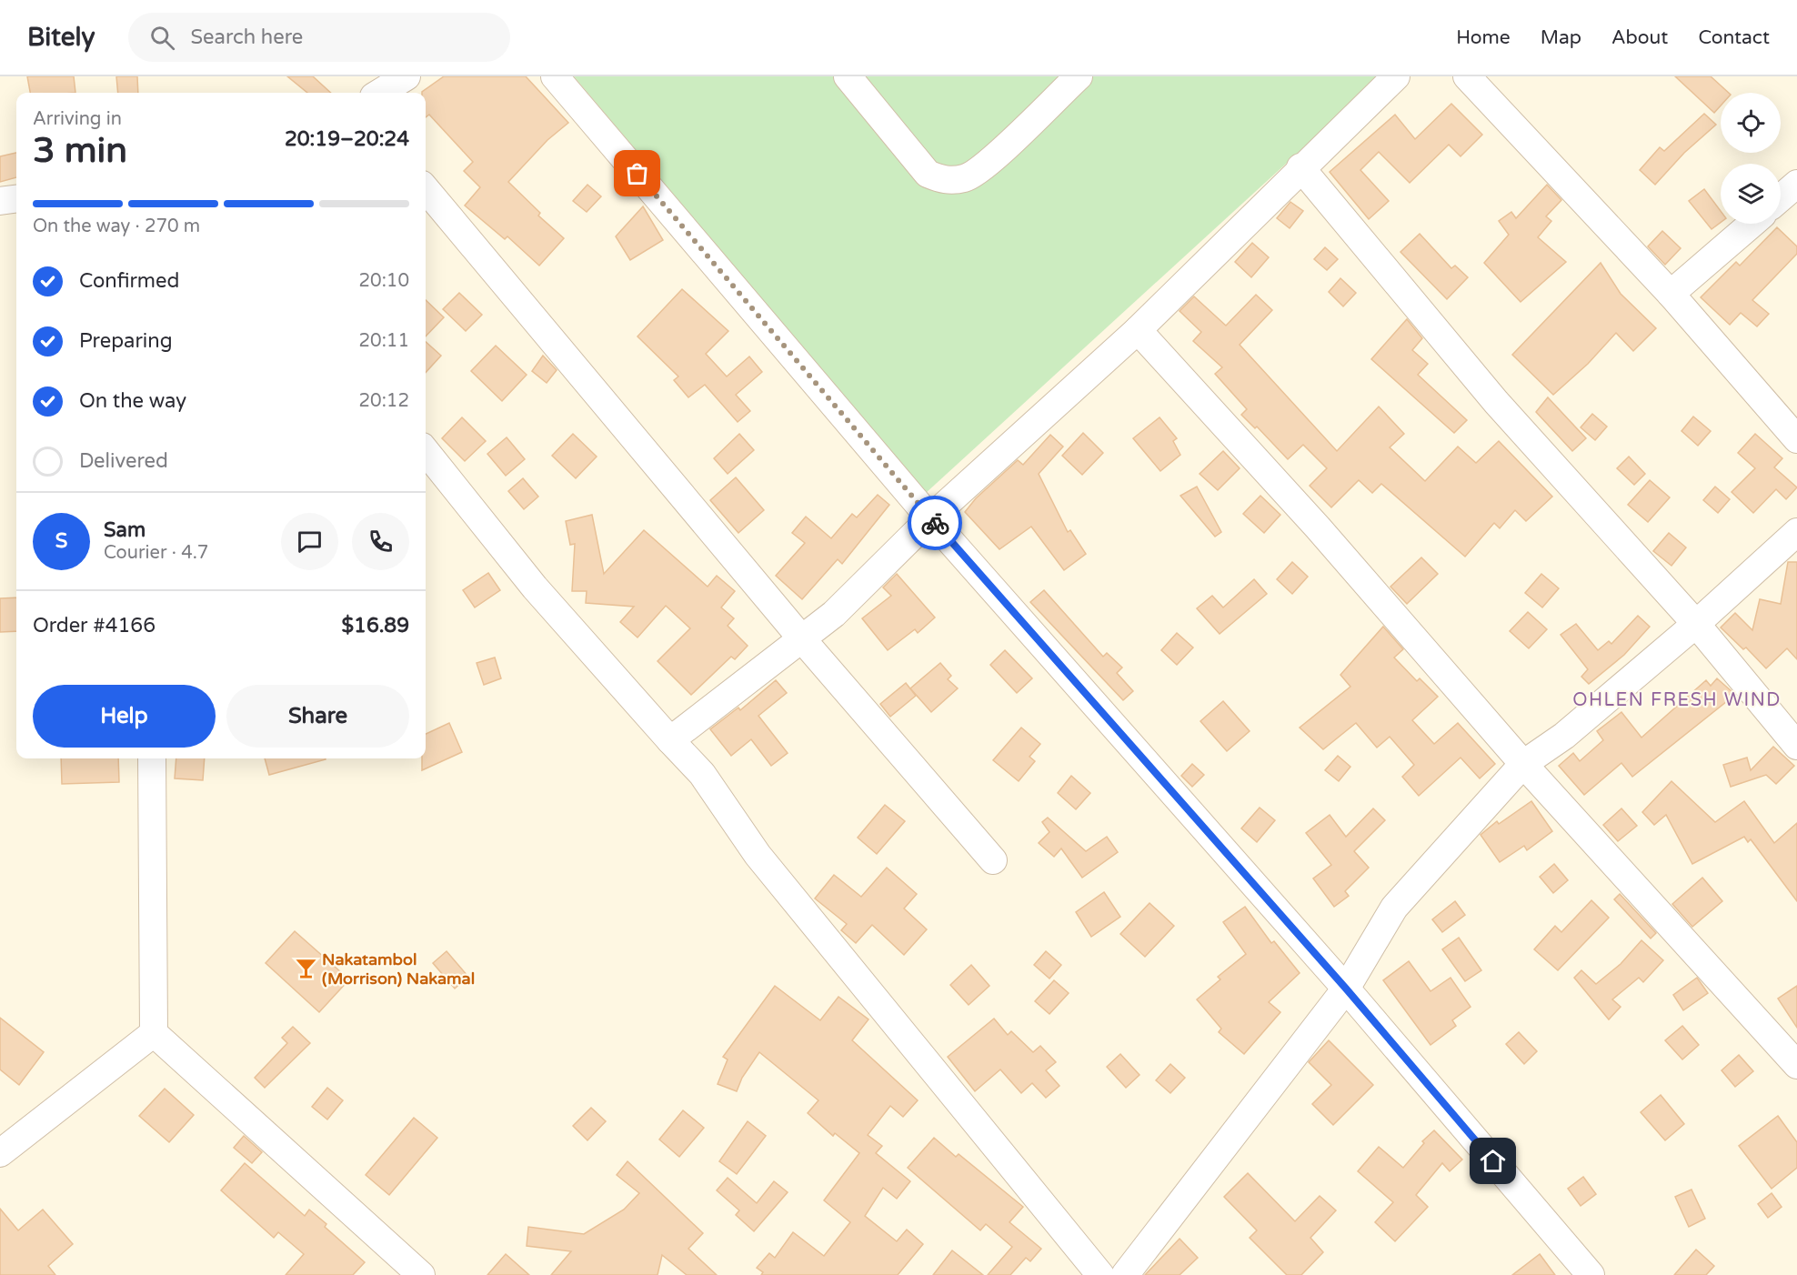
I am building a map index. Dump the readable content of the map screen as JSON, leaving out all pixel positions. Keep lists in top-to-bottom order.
{
  "districts": ["OHLEN FRESH WIND"],
  "places": {
    "bar": ["Nakatambol (Morrison) Nakamal"]
  },
  "page": {
    "header": "Bitely",
    "search": "Search here",
    "nav": [
      "Home",
      "Map",
      "About",
      "Contact"
    ],
    "heading": ["3 min", "Arriving in", "20:19–20:24"],
    "panel": [
      "Sam",
      "Courier · 4.7",
      "Order #4166",
      "$16.89"
    ],
    "bar": "On the way · 270 m",
    "list": [
      ["Confirmed", "20:10"],
      ["Preparing", "20:11"],
      ["On the way", "20:12"],
      "Delivered"
    ],
    "round": "S",
    "buttons": ["Help", "Share"]
  }
}
